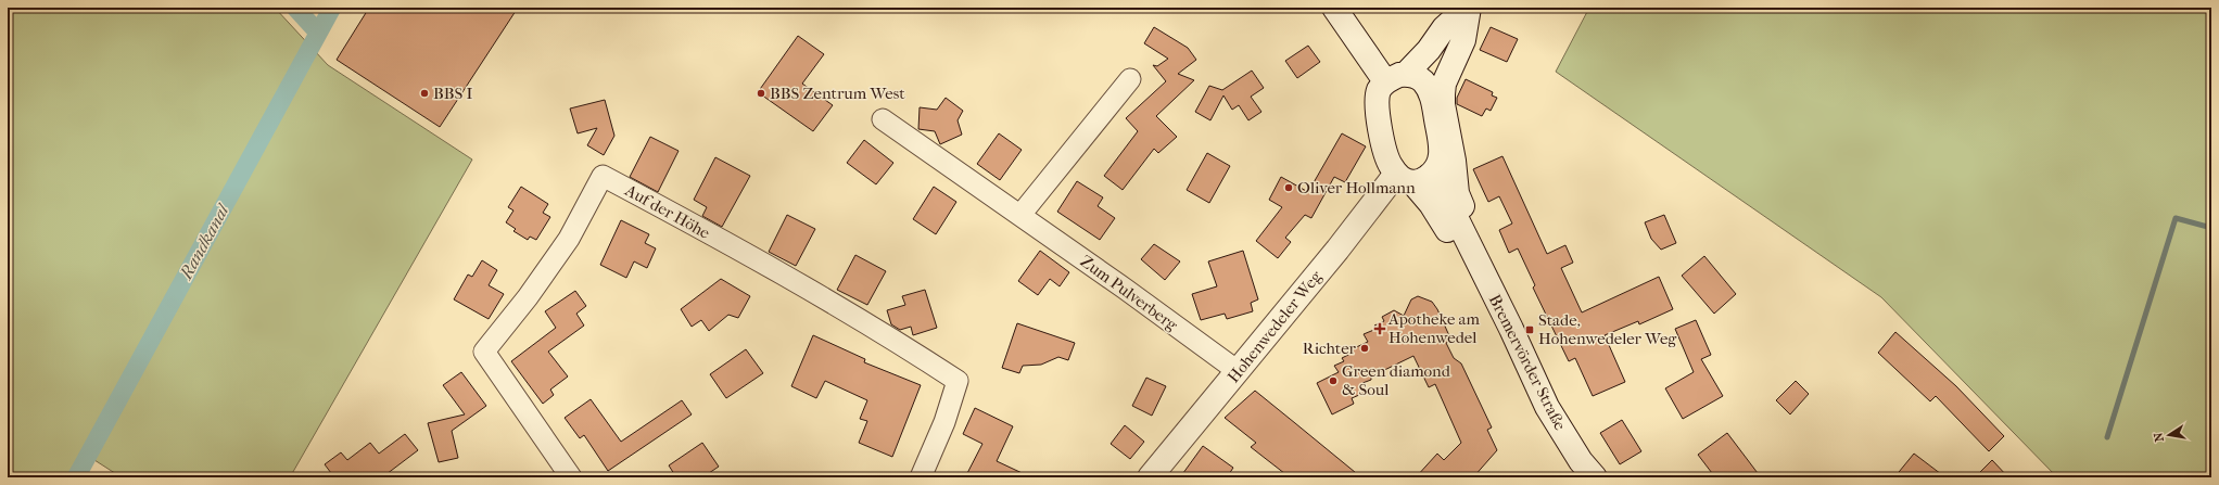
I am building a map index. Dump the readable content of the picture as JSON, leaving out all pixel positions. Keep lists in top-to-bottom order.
{
  "streets": {
    "main road": ["Hohenwedeler Weg", "Bremervörder Straße"],
    "street": ["Auf der Höhe", "Zum Pulverberg"]
  },
  "crossings": [
    ["Zum Pulverberg", "Hohenwedeler Weg"],
    ["Hohenwedeler Weg", "Bremervörder Straße"]
  ],
  "water": ["Randkanal"],
  "places": {
    "other": [
      "BBS I",
      "BBS Zentrum West",
      "Oliver Hollmann",
      "Richter",
      "Green diamond & Soul"
    ],
    "health": ["Apotheke am Hohenwedel"],
    "transit": ["Stade, Hohenwedeler Weg"]
  },
  "north": "left"
}
